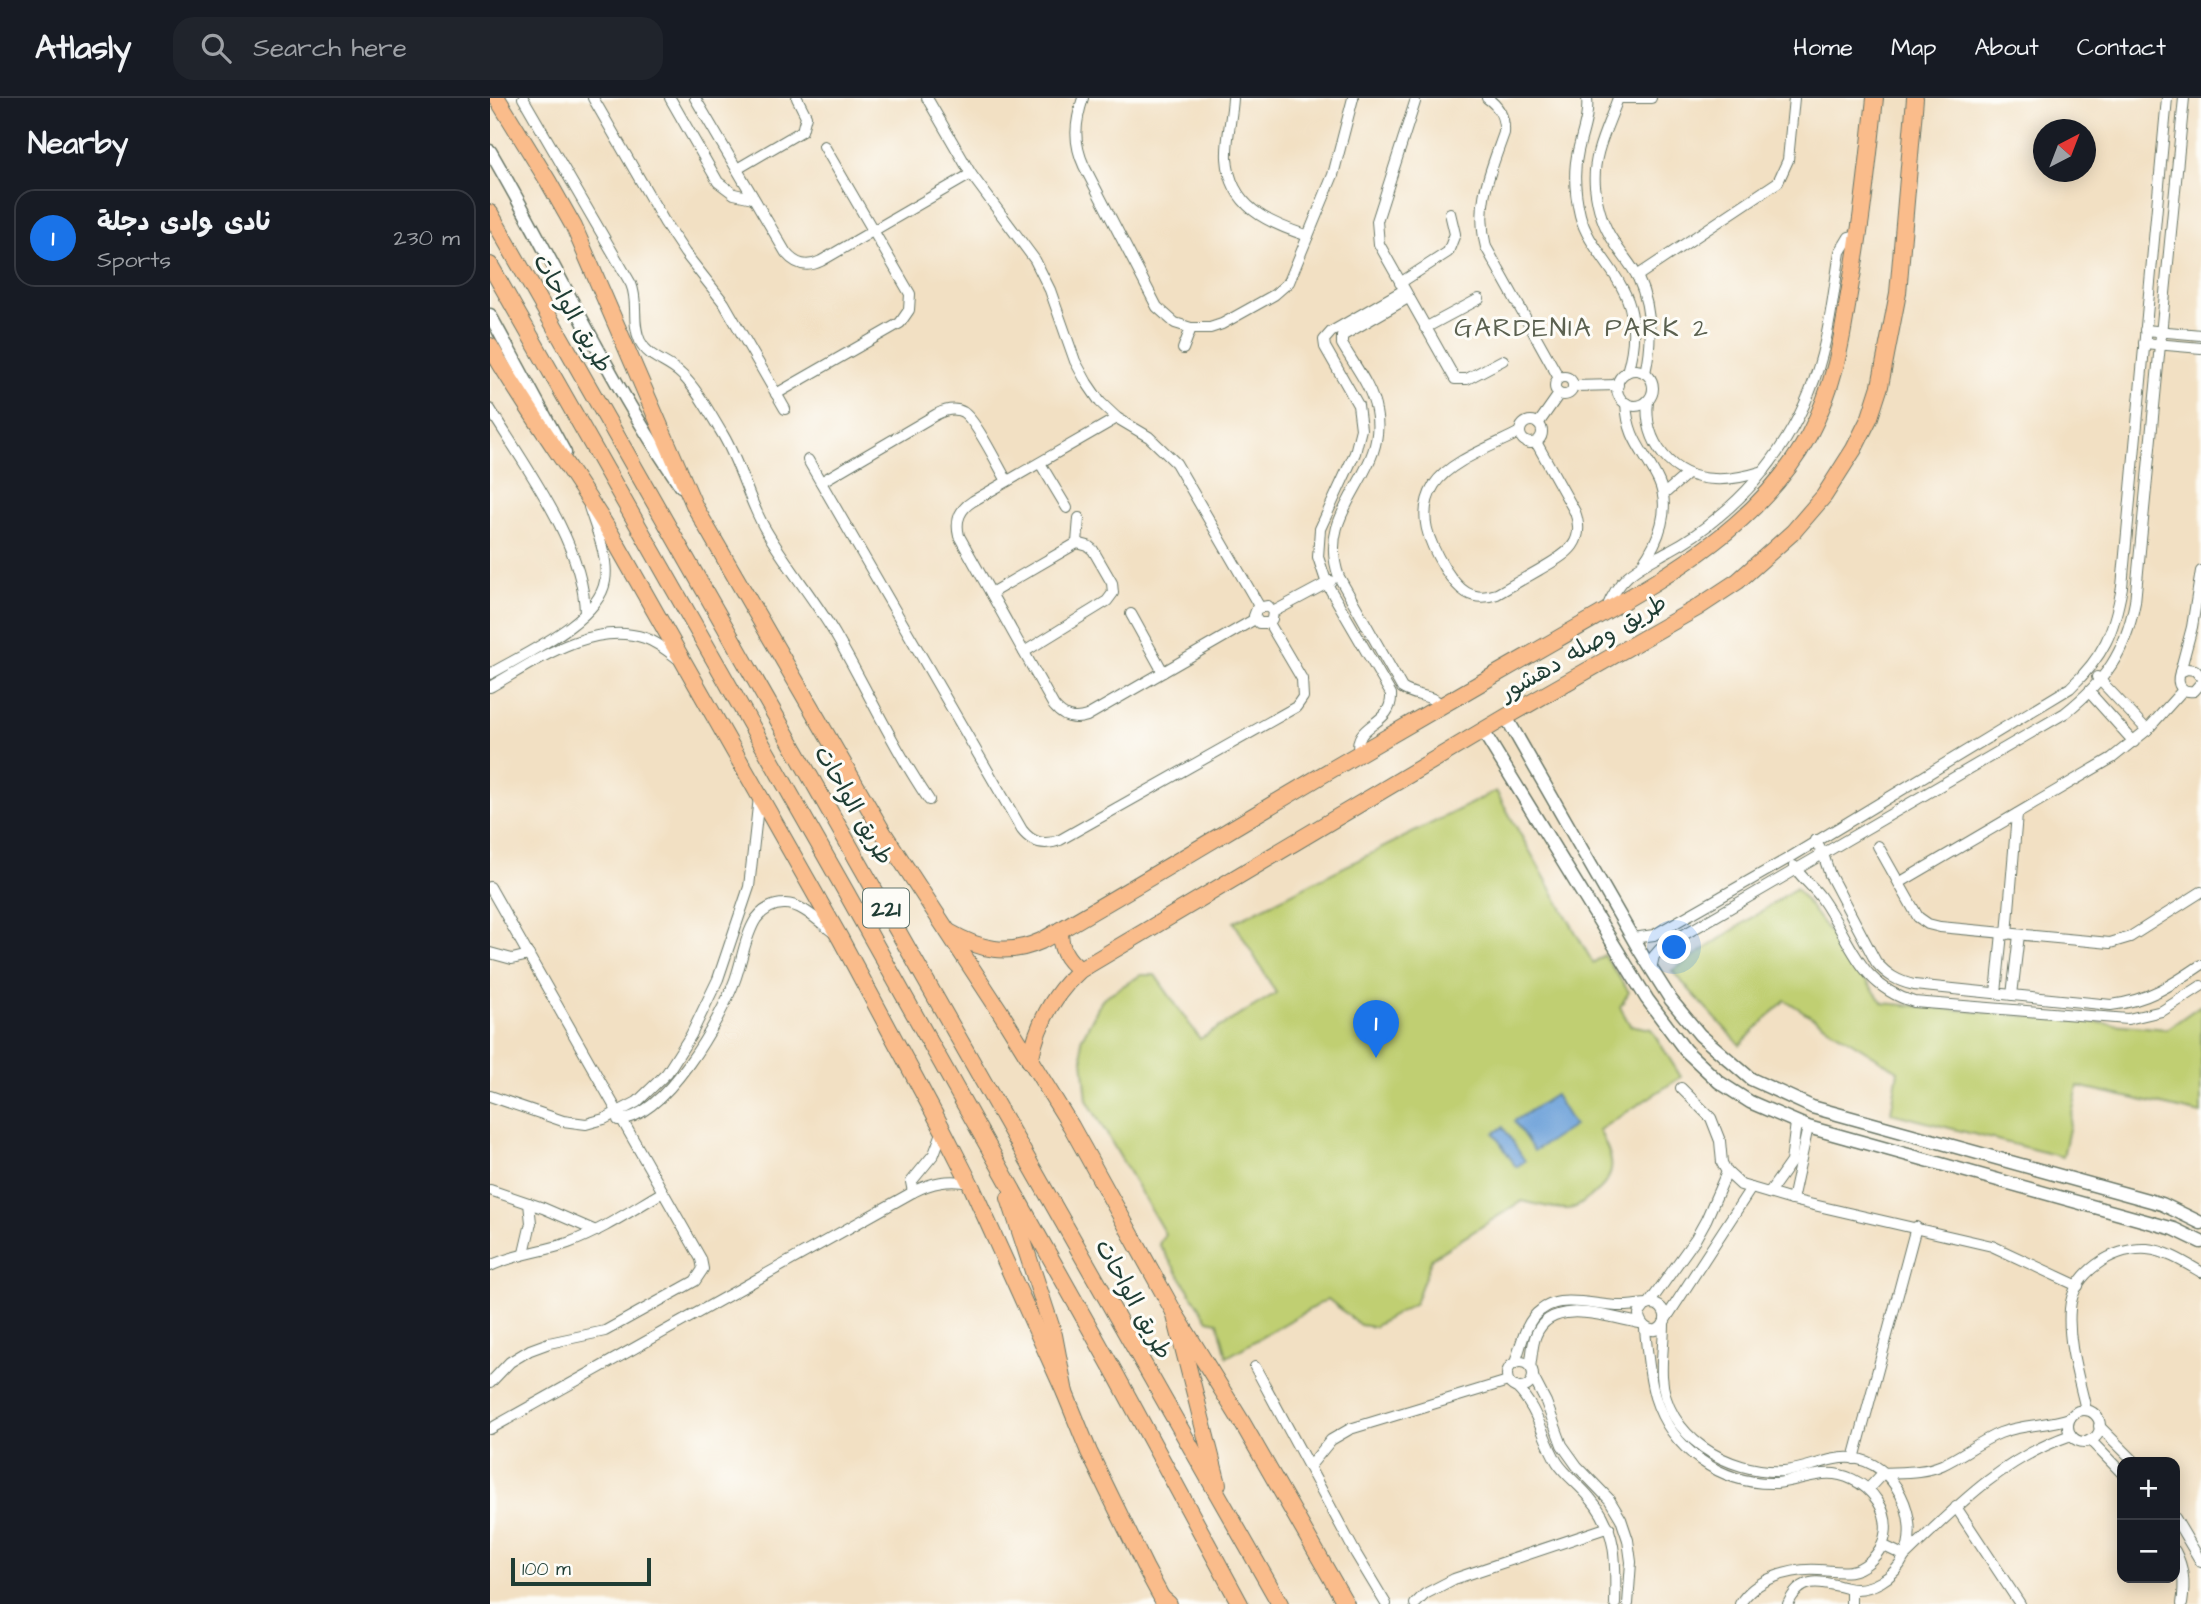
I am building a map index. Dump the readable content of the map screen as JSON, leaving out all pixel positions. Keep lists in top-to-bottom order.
{
  "streets": {
    "main road": ["طريق الواحات", "طريق وصله دهشور", "221"]
  },
  "districts": ["GARDENIA PARK 2"],
  "scale_bar": "100 m",
  "north": "top right",
  "page": {
    "header": "Atlasly",
    "search": "Search here",
    "nav": [
      "Home",
      "Map",
      "About",
      "Contact"
    ],
    "heading": "Nearby",
    "list": [
      {
        "mark": "1",
        "name": "نادى وادى دجلة",
        "note": "Sports",
        "value": "230 m"
      }
    ],
    "pins": "1",
    "map_buttons": ["+", "−"],
    "scale": "100 m"
  }
}
